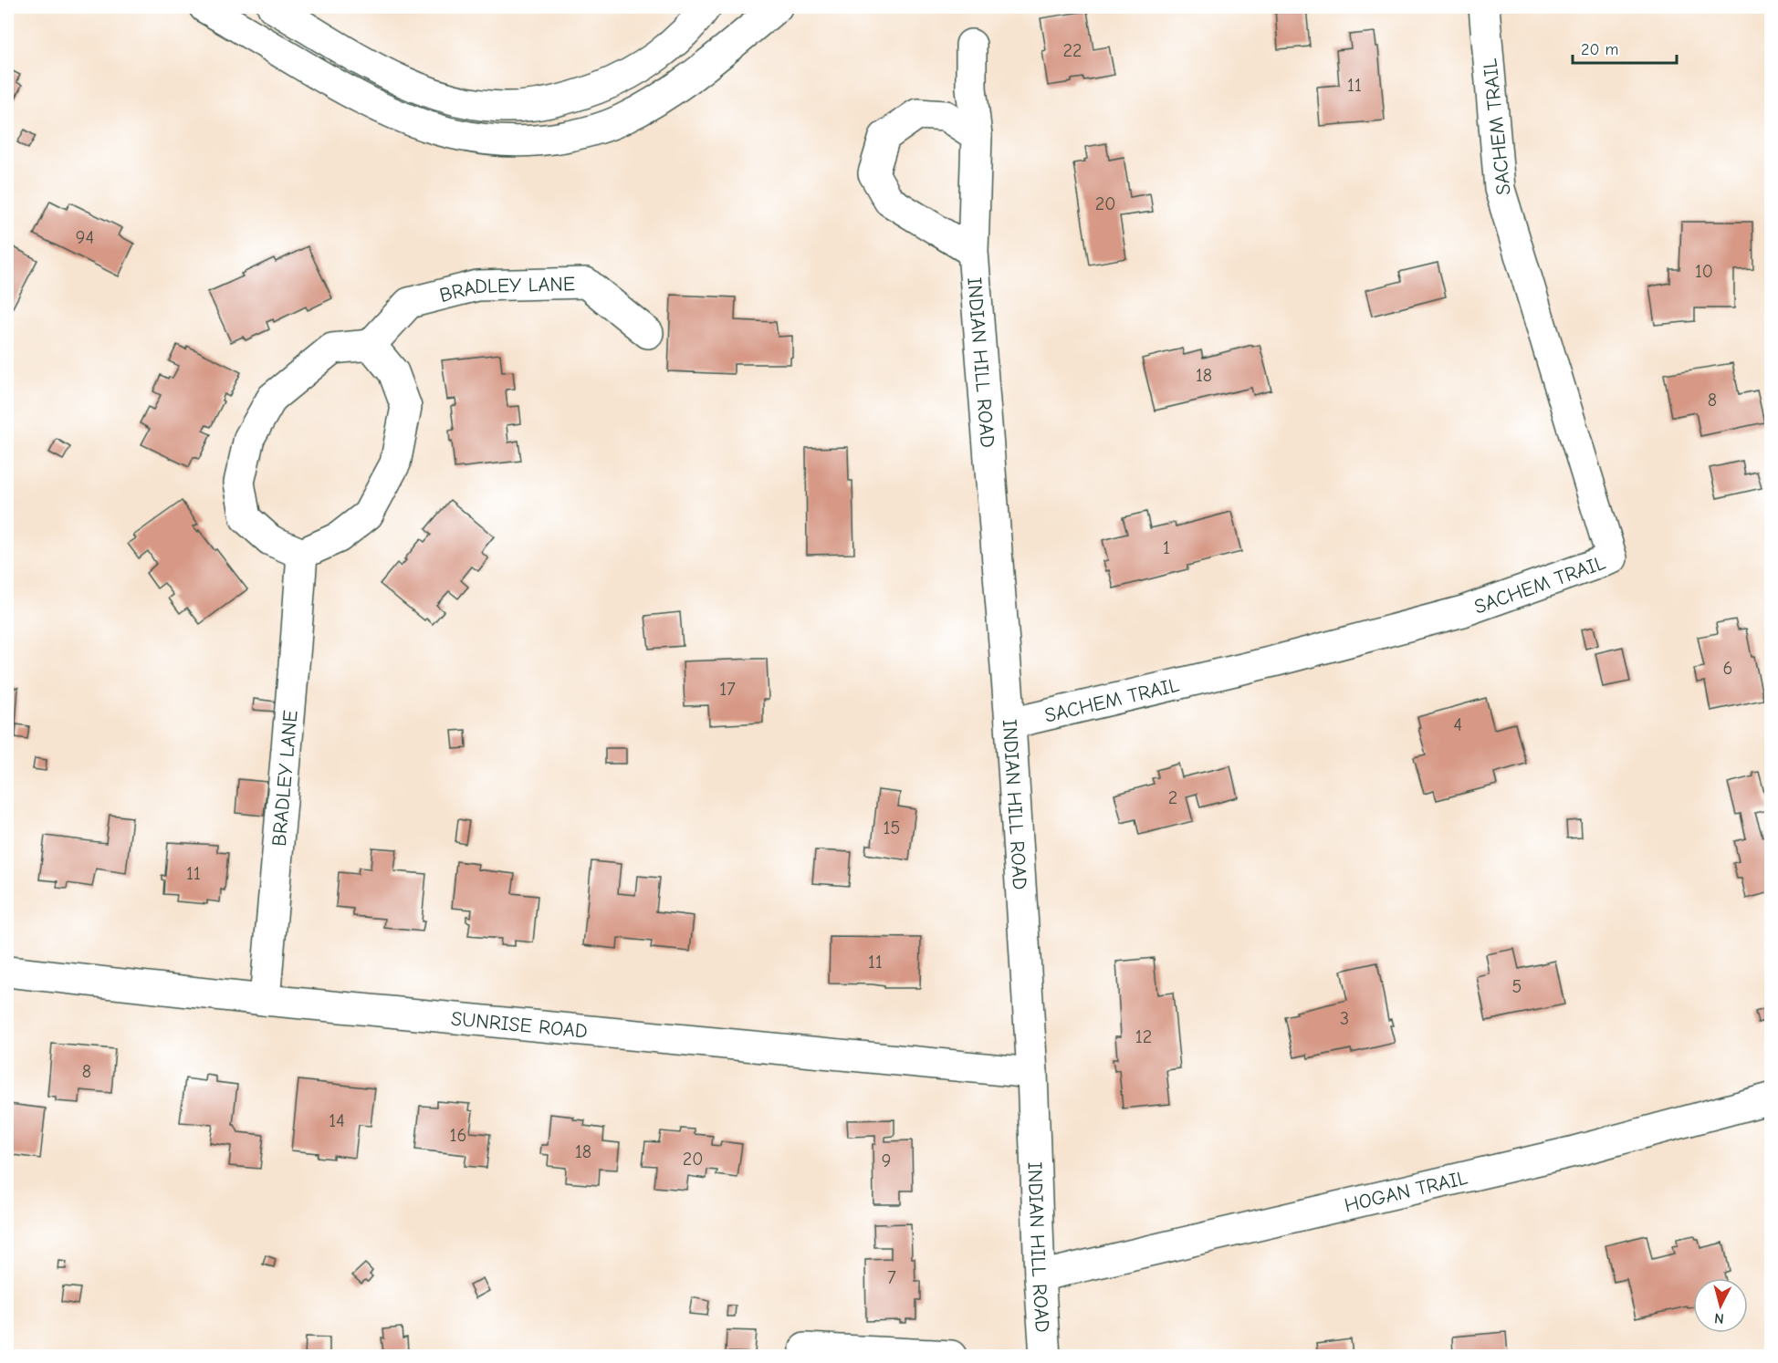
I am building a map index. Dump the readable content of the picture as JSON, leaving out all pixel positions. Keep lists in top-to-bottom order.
{
  "streets": {
    "main road": [
      "SACHEM TRAIL",
      "BRADLEY LANE",
      "INDIAN HILL ROAD",
      "SUNRISE ROAD",
      "HOGAN TRAIL"
    ]
  },
  "crossings": [
    ["SACHEM TRAIL", "INDIAN HILL ROAD"],
    ["BRADLEY LANE", "SUNRISE ROAD"],
    ["INDIAN HILL ROAD", "SUNRISE ROAD"],
    ["INDIAN HILL ROAD", "HOGAN TRAIL"]
  ],
  "house_numbers": [
    "22",
    "11",
    "20",
    "94",
    "10",
    "18",
    "8",
    "1",
    "6",
    "17",
    "4",
    "2",
    "15",
    "11",
    "11",
    "5",
    "3",
    "12",
    "8",
    "14",
    "16",
    "18",
    "20",
    "9",
    "7"
  ],
  "scale_bar": "20 m",
  "north": "bottom"
}
